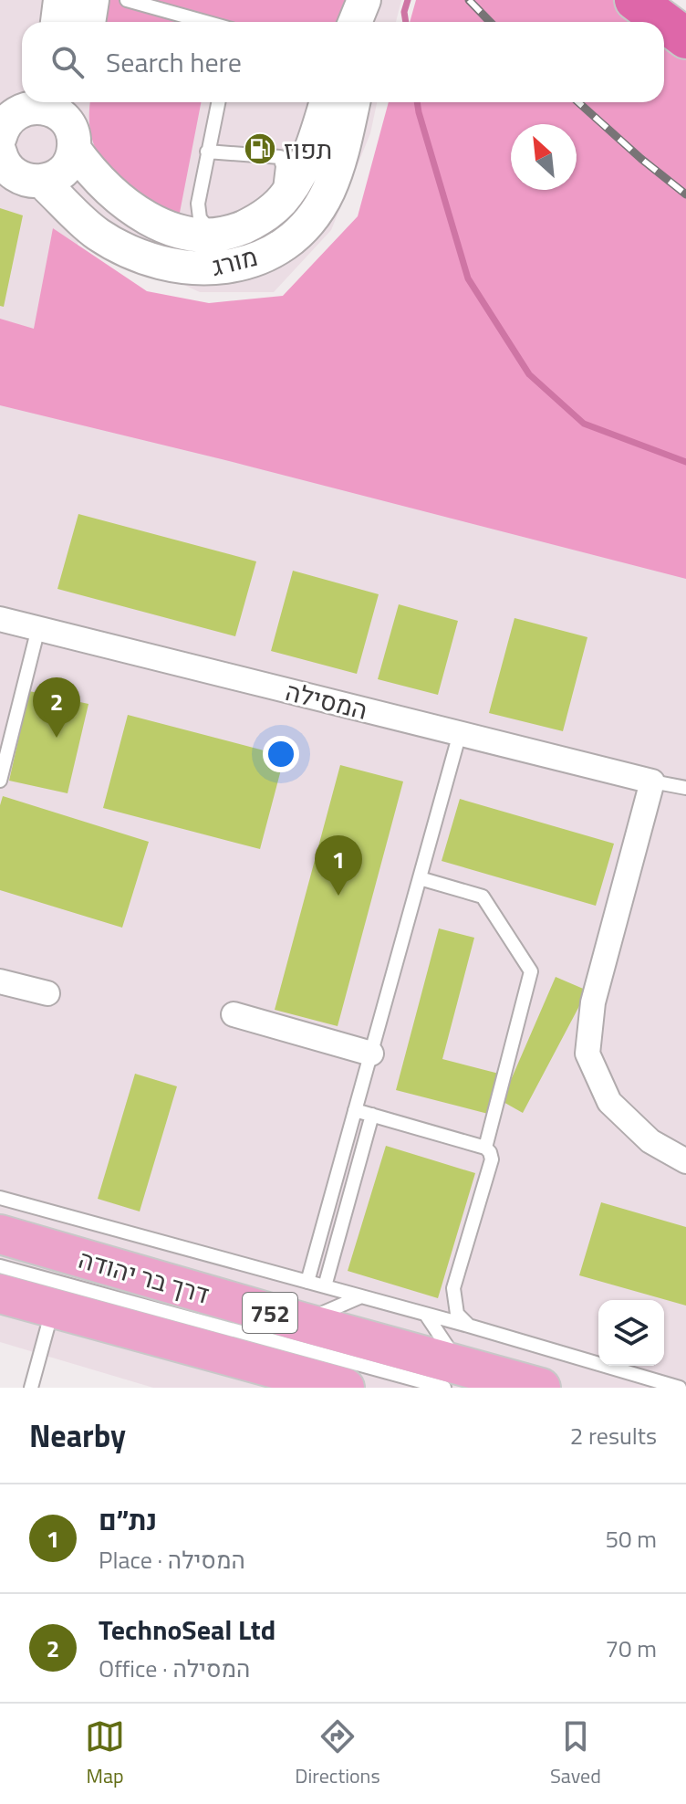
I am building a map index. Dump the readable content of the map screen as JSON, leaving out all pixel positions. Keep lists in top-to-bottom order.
{
  "streets": {
    "main road": ["דרך בר יהודה", "752"],
    "street": ["מורג", "המסילה"]
  },
  "places": {
    "fuel station": ["תפוז"]
  },
  "north": "top left",
  "page": {
    "search": "Search here",
    "pins": ["2", "1"],
    "heading": ["Nearby", "2 results"],
    "list": [
      {
        "mark": "1",
        "name": "נת״ם",
        "note": "Place · המסילה",
        "value": "50 m"
      },
      {
        "mark": "2",
        "name": "TechnoSeal Ltd",
        "note": "Office · המסילה",
        "value": "70 m"
      }
    ],
    "nav": ["Map", "Directions", "Saved"]
  }
}
